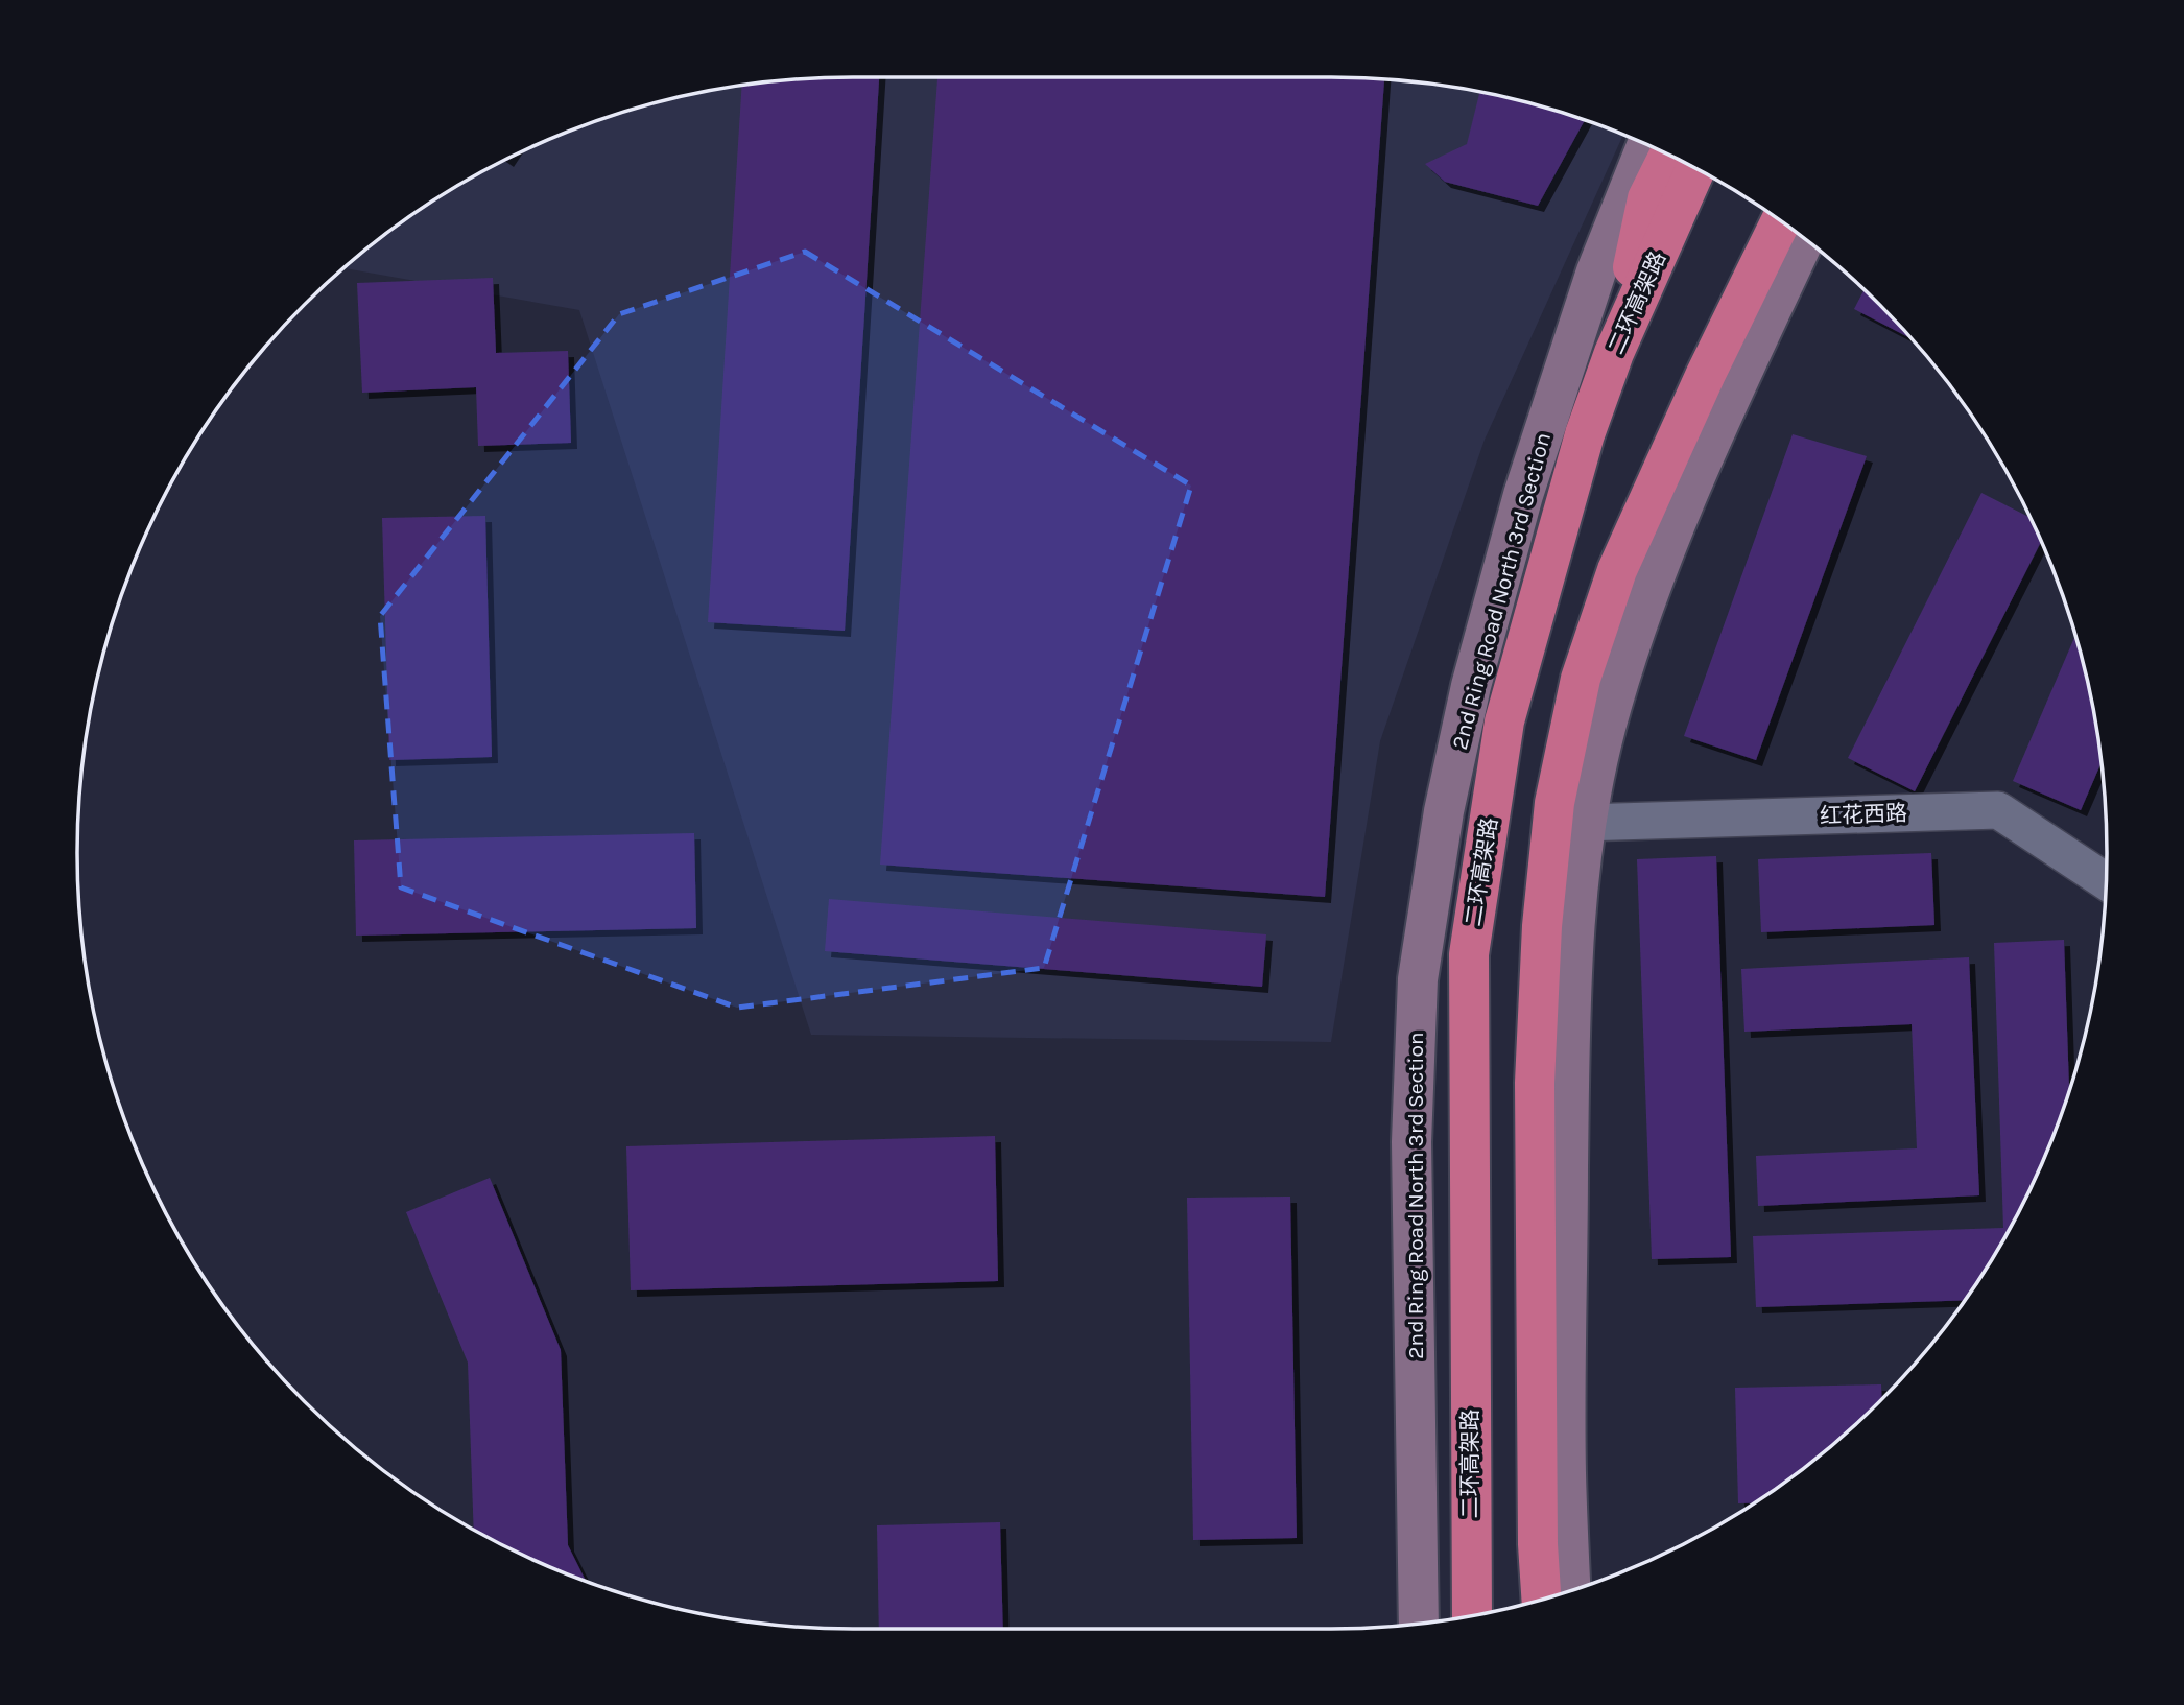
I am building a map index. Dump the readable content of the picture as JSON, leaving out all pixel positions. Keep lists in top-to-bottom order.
{
  "streets": {
    "highway": ["二环高架路"],
    "main road": ["2nd Ring Road North 3rd Section"],
    "street": ["红花西路"]
  }
}
